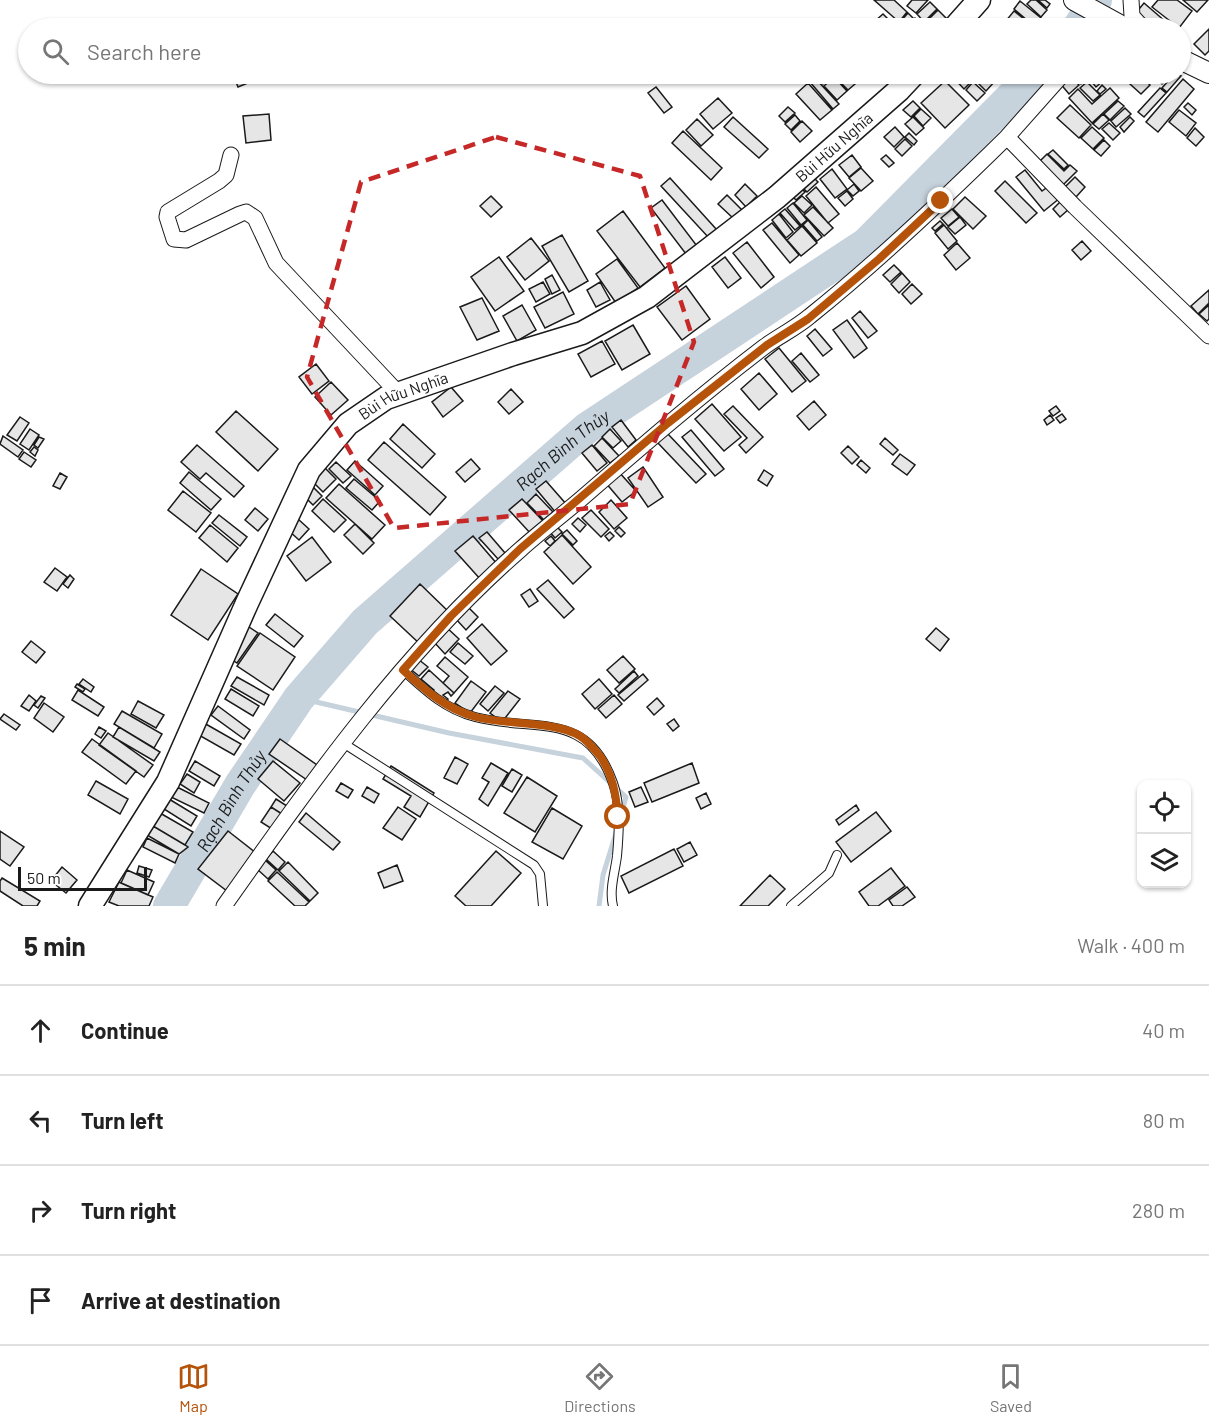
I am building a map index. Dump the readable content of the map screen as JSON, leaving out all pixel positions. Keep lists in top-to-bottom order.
{
  "streets": {
    "main road": ["Bùi Hữu Nghĩa"]
  },
  "water": ["Rạch Bình Thủy"],
  "scale_bar": "50 m",
  "page": {
    "search": "Search here",
    "scale": "50 m",
    "heading": ["5 min", "Walk · 400 m"],
    "list": [
      ["Continue", "40 m"],
      ["Turn left", "80 m"],
      ["Turn right", "280 m"],
      "Arrive at destination"
    ],
    "nav": ["Map", "Directions", "Saved"]
  }
}
